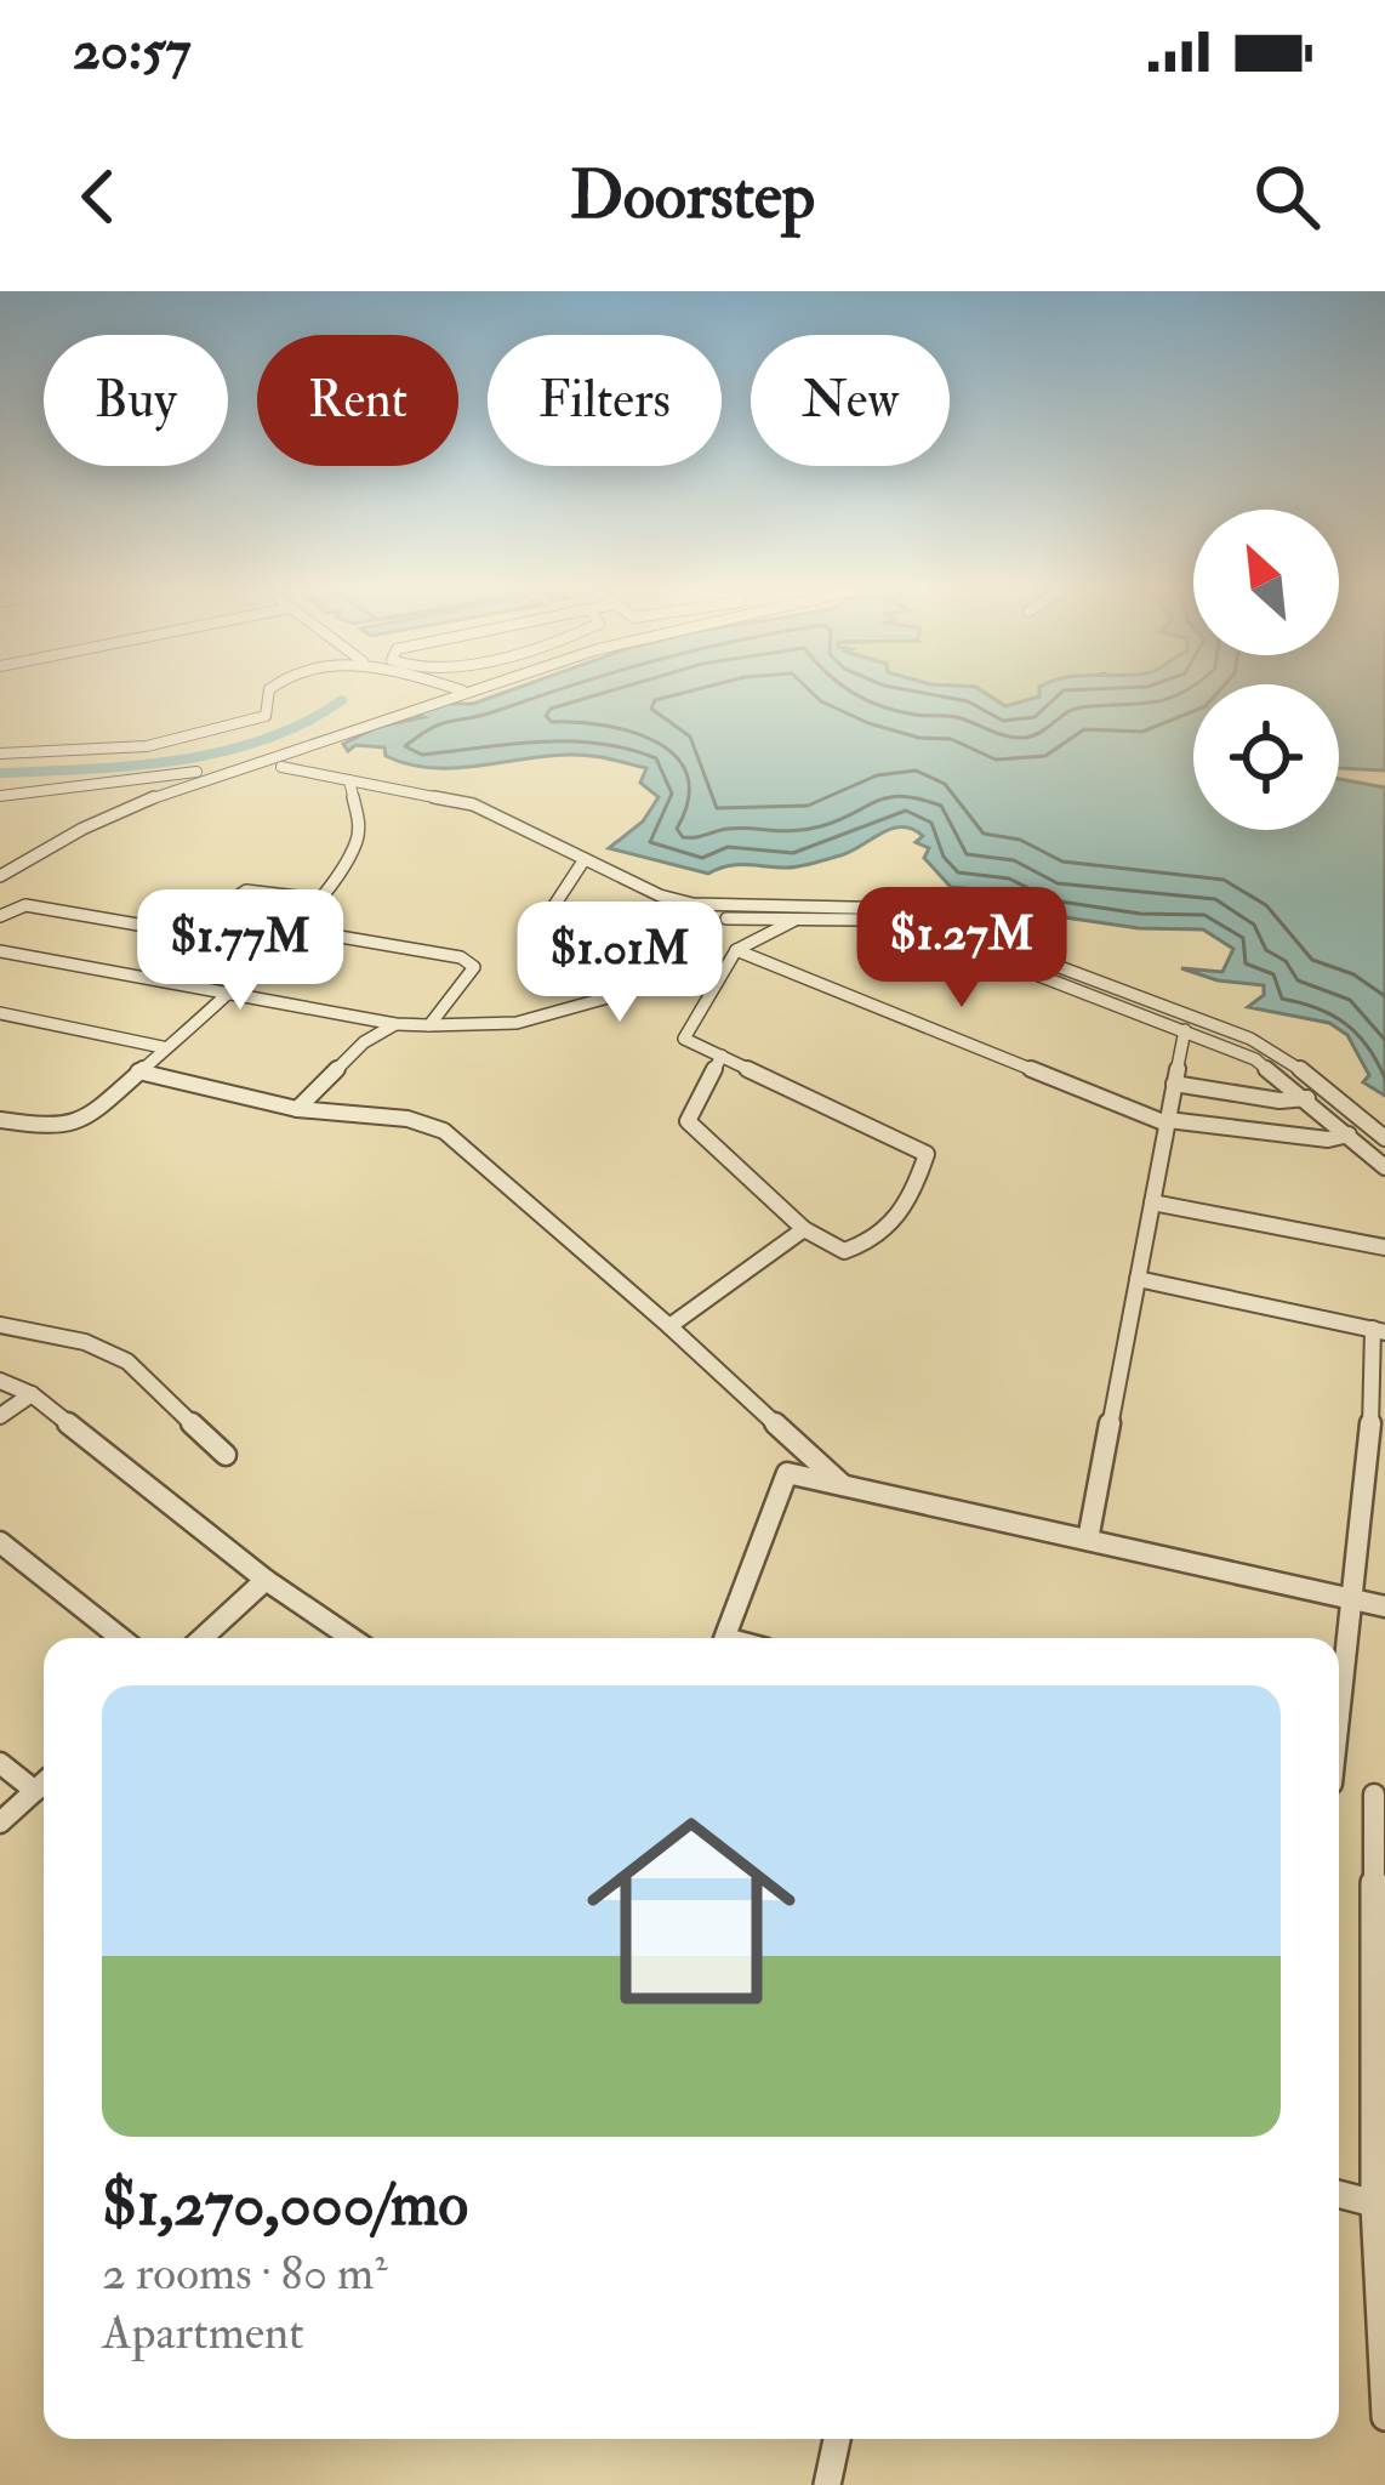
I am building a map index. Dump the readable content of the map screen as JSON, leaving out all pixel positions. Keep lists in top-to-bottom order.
{
  "north": "top left",
  "page": {
    "status": "20:57",
    "header": "Doorstep",
    "chip": [
      "Buy",
      "Rent",
      "Filters",
      "New"
    ],
    "price": ["$1.27M", "$1.77M", "$1.01M"],
    "list": [
      {
        "name": "$1,270,000/mo",
        "note": "2 rooms · 80 m² · Apartment"
      }
    ]
  }
}
